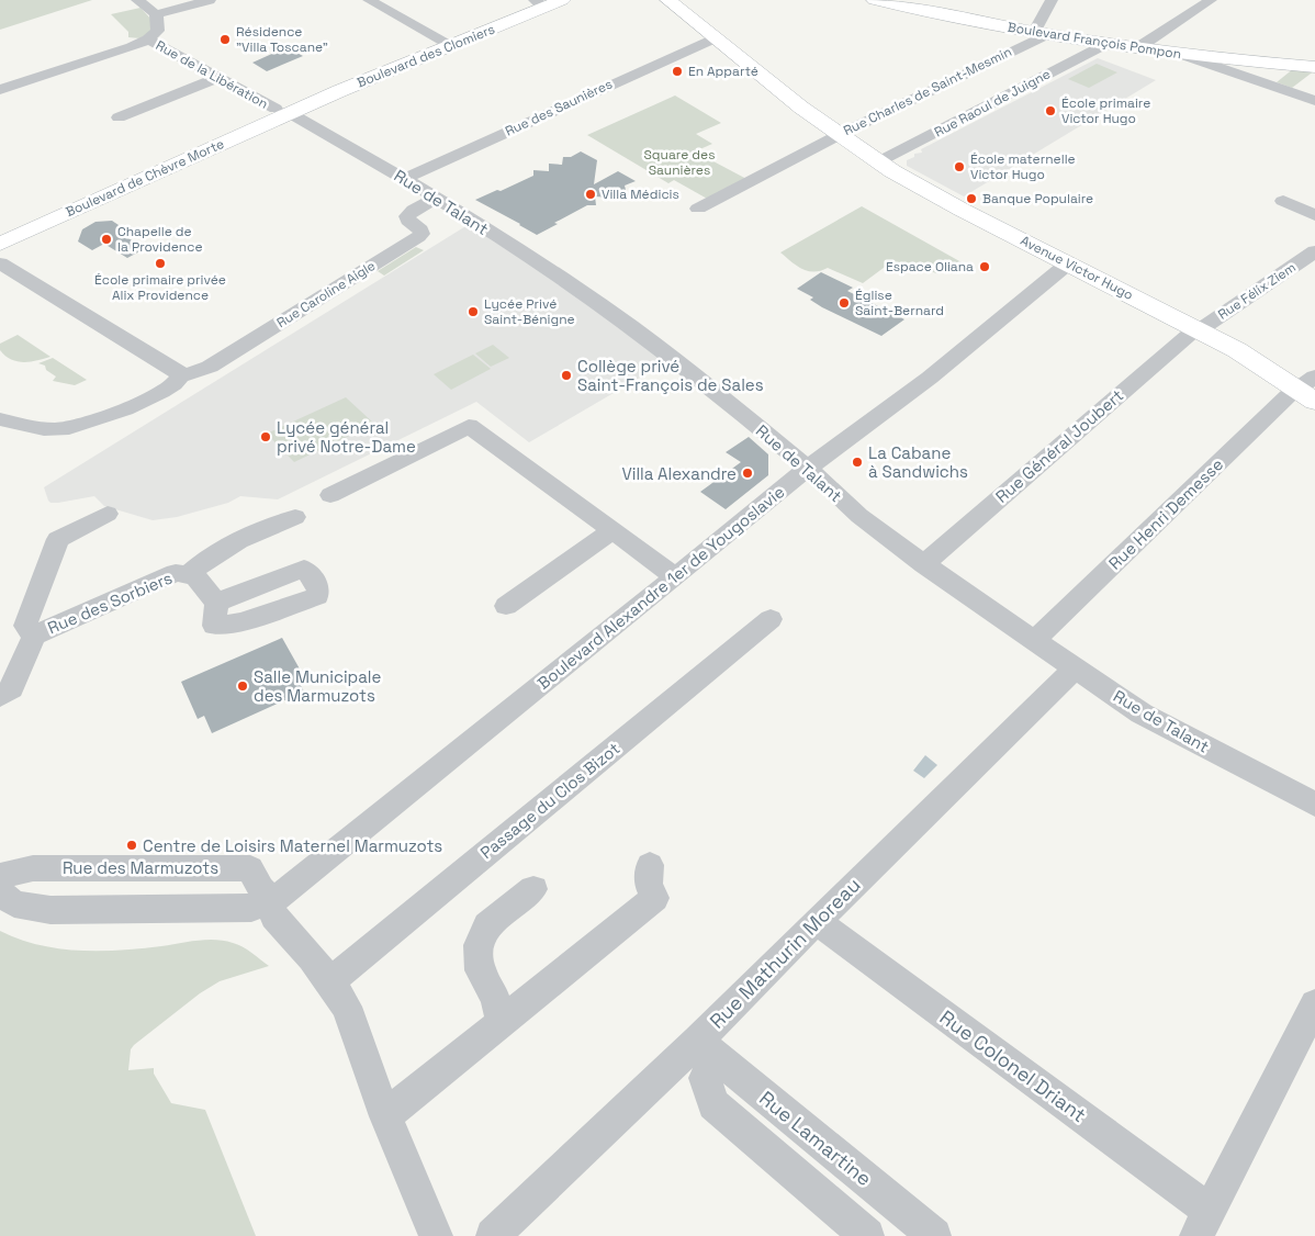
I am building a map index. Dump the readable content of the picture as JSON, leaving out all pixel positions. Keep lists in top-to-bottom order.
{
  "streets": {
    "main road": [
      "Boulevard François Pompon",
      "Boulevard des Clomiers",
      "Boulevard de Chèvre Morte",
      "Avenue Victor Hugo"
    ],
    "street": [
      "Rue de la Libération",
      "Rue Charles de Saint-Mesmin",
      "Rue Raoul de Juigne",
      "Rue des Saunières",
      "Rue de Talant",
      "Rue Félix Ziem",
      "Rue Caroline Aigle",
      "Rue Général Joubert",
      "Rue Henri Demesse",
      "Boulevard Alexandre 1er de Yougoslavie",
      "Rue des Sorbiers",
      "Passage du Clos Bizot",
      "Rue des Marmuzots",
      "Rue Mathurin Moreau",
      "Rue Colonel Driant",
      "Rue Lamartine"
    ]
  },
  "crossings": [
    ["Boulevard François Pompon", "Rue Charles de Saint-Mesmin"],
    ["Boulevard François Pompon", "Rue Raoul de Juigne"],
    ["Boulevard des Clomiers", "Rue de la Libération"],
    ["Boulevard des Clomiers", "Boulevard de Chèvre Morte"],
    ["Boulevard des Clomiers", "Rue de Talant"],
    ["Rue de la Libération", "Boulevard de Chèvre Morte"],
    ["Rue de la Libération", "Rue de Talant"],
    ["Rue Charles de Saint-Mesmin", "Avenue Victor Hugo"],
    ["Rue Raoul de Juigne", "Avenue Victor Hugo"],
    ["Rue des Saunières", "Rue de Talant"],
    ["Rue des Saunières", "Avenue Victor Hugo"],
    ["Boulevard de Chèvre Morte", "Rue de Talant"],
    ["Rue de Talant", "Rue Caroline Aigle"],
    ["Rue de Talant", "Rue Général Joubert"],
    ["Rue de Talant", "Rue Henri Demesse"],
    ["Rue de Talant", "Boulevard Alexandre 1er de Yougoslavie"],
    ["Rue de Talant", "Rue Mathurin Moreau"],
    ["Avenue Victor Hugo", "Rue Félix Ziem"],
    ["Avenue Victor Hugo", "Rue Général Joubert"],
    ["Avenue Victor Hugo", "Rue Henri Demesse"],
    ["Avenue Victor Hugo", "Boulevard Alexandre 1er de Yougoslavie"],
    ["Rue Félix Ziem", "Rue Général Joubert"],
    ["Boulevard Alexandre 1er de Yougoslavie", "Rue des Marmuzots"],
    ["Passage du Clos Bizot", "Rue des Marmuzots"],
    ["Rue Mathurin Moreau", "Rue Colonel Driant"],
    ["Rue Mathurin Moreau", "Rue Lamartine"]
  ],
  "parks": ["Square des Saunières"],
  "places": [
    "Résidence \"Villa Toscane\"",
    "En Apparté",
    "École primaire Victor Hugo",
    "École maternelle Victor Hugo",
    "Villa Médicis",
    "Banque Populaire",
    "Chapelle de la Providence",
    "École primaire privée Alix Providence",
    "Espace Oliana",
    "Église Saint-Bernard",
    "Lycée Privé Saint-Bénigne",
    "Collège privé Saint-François de Sales",
    "Lycée général privé Notre-Dame",
    "La Cabane à Sandwichs",
    "Villa Alexandre",
    "Salle Municipale des Marmuzots",
    "Centre de Loisirs Maternel Marmuzots"
  ]
}
